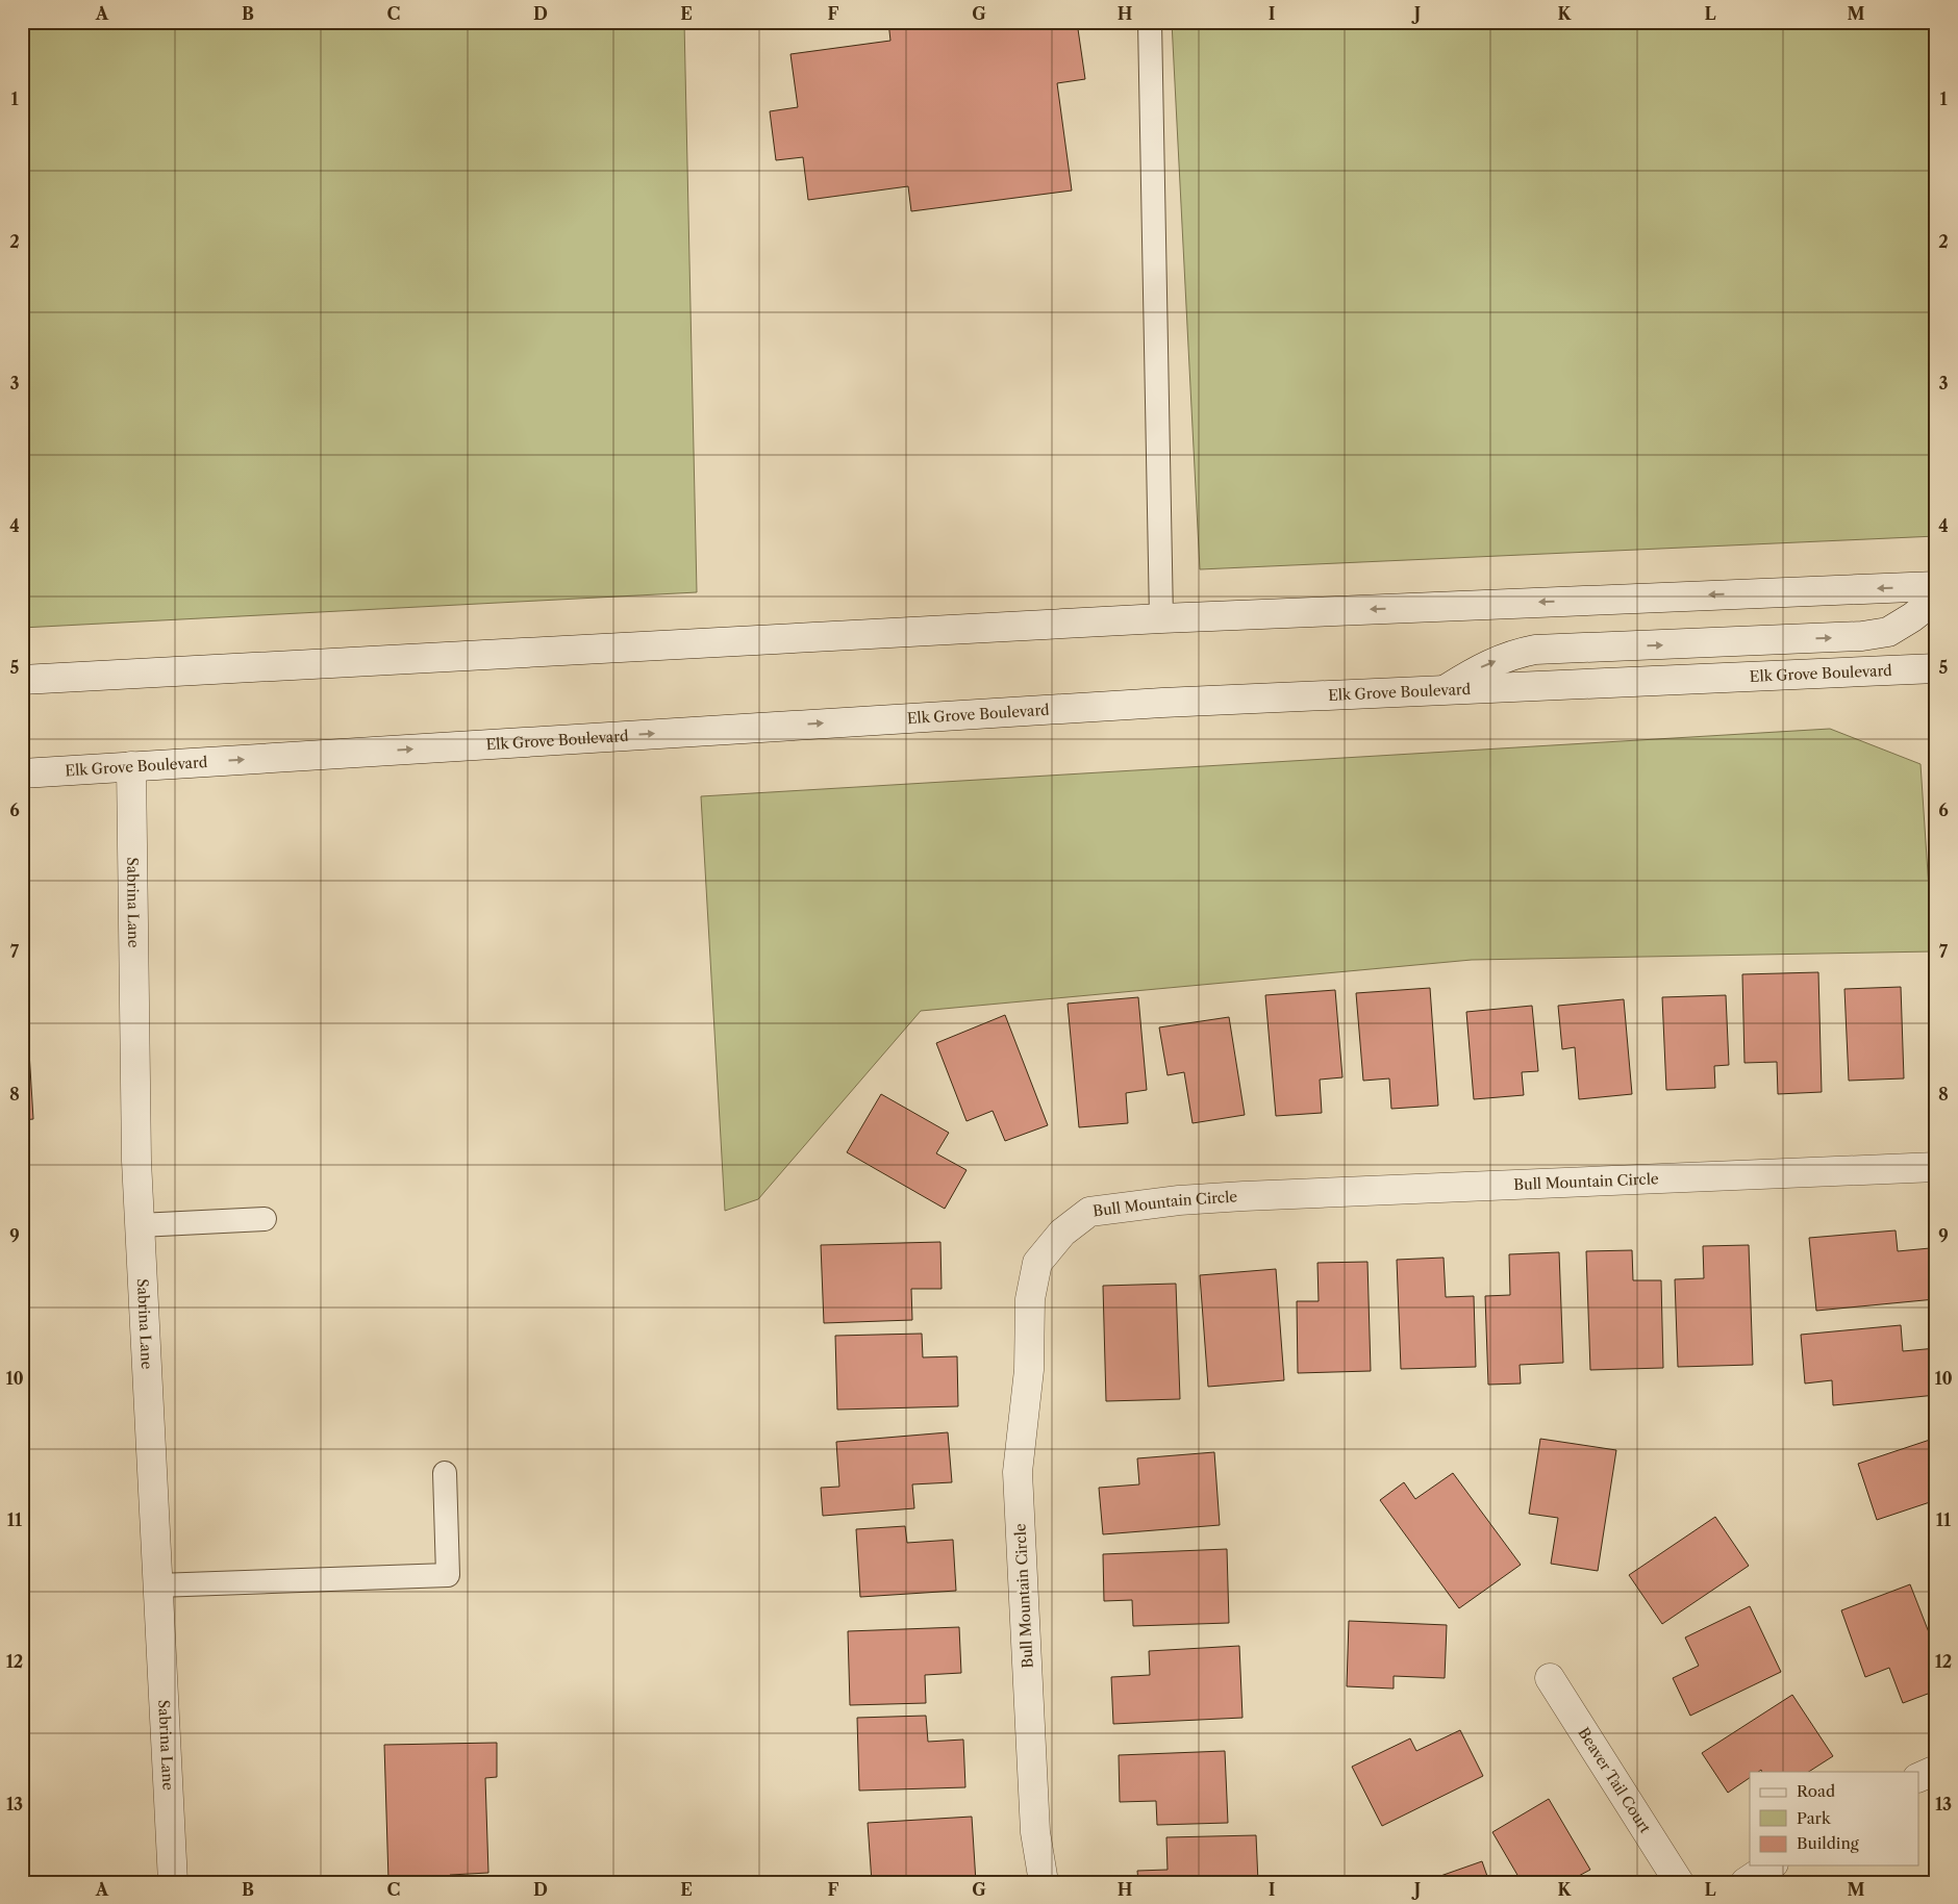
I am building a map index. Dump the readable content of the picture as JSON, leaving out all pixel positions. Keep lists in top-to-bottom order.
{
  "streets": {
    "main road": [
      "Elk Grove Boulevard",
      "Sabrina Lane",
      "Bull Mountain Circle",
      "Beaver Tail Court"
    ]
  },
  "crossings": [
    ["Elk Grove Boulevard", "Sabrina Lane"]
  ],
  "legend": ["Road", "Park", "Building"],
  "grid": {
    "columns": [
      "A",
      "B",
      "C",
      "D",
      "E",
      "F",
      "G",
      "H",
      "I",
      "J",
      "K",
      "L",
      "M"
    ],
    "rows": [
      "1",
      "2",
      "3",
      "4",
      "5",
      "6",
      "7",
      "8",
      "9",
      "10",
      "11",
      "12",
      "13"
    ]
  }
}
